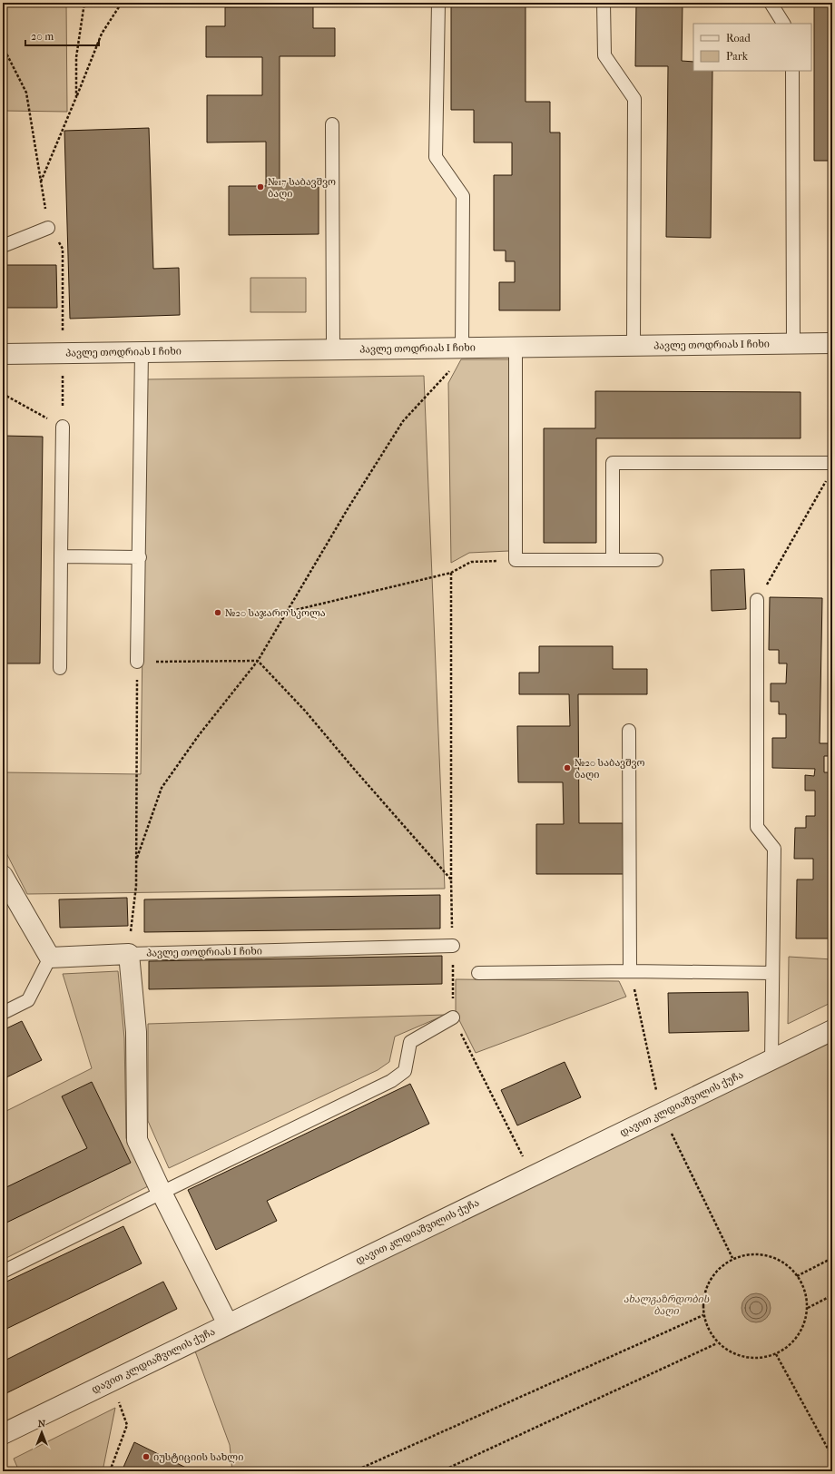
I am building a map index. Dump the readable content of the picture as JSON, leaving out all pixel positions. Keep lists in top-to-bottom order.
{
  "streets": {
    "street": ["პავლე თოდრიას I ჩიხი", "დავით კლდიაშვილის ქუჩა"]
  },
  "parks": ["ახალგაზრდობის ბაღი"],
  "places": [
    "№17 საბავშვო ბაღი",
    "№20 საჯარო სკოლა",
    "№20 საბავშვო ბაღი",
    "იუსტიციის სახლი"
  ],
  "legend": ["Road", "Park"],
  "scale_bar": "20 m",
  "north": "top"
}
